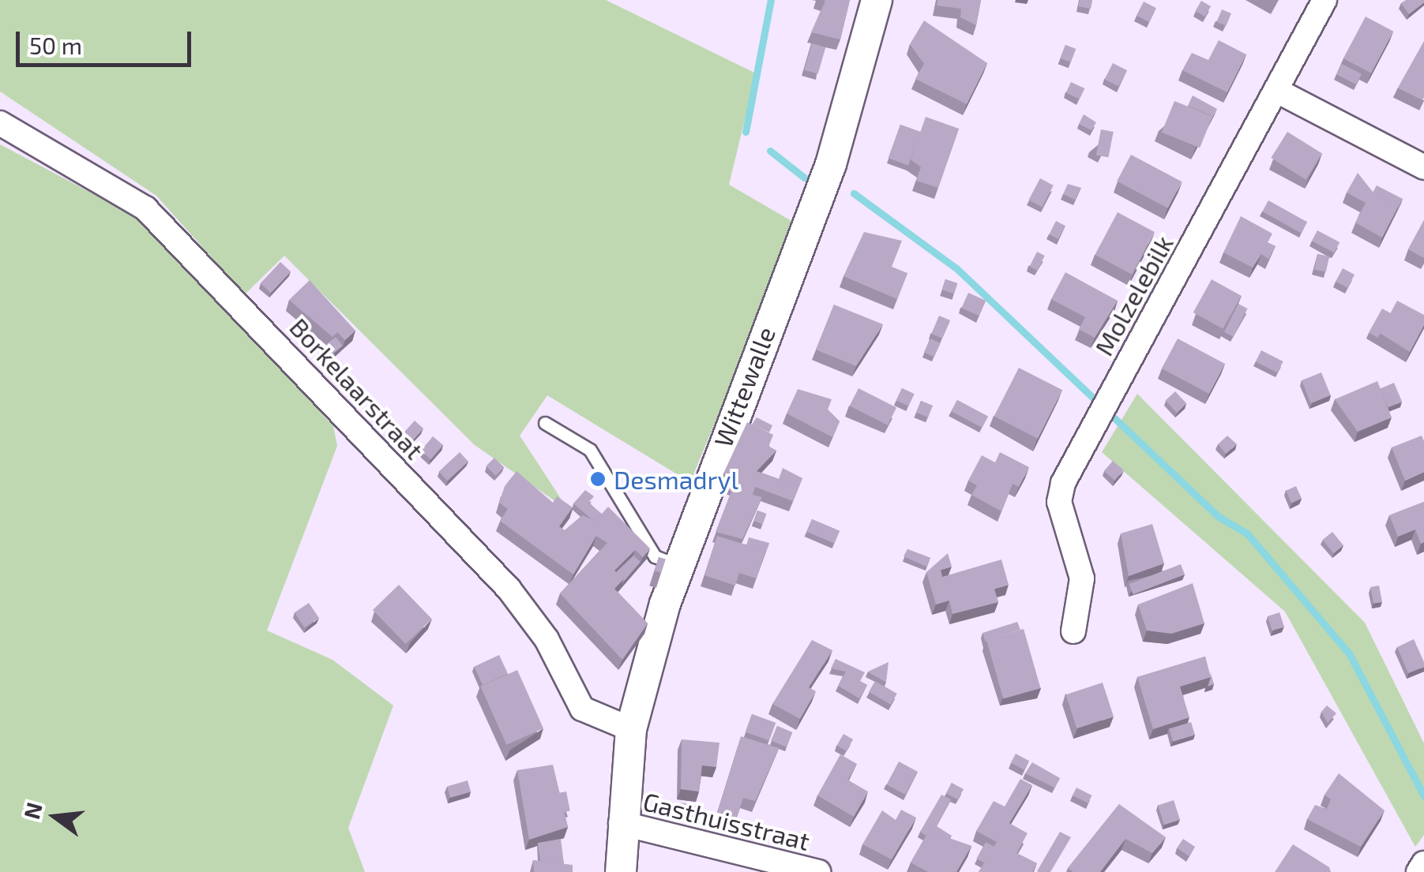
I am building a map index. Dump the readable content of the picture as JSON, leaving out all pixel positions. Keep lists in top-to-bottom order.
{
  "streets": {
    "street": [
      "Molzelebilk",
      "Wittewalle",
      "Borkelaarstraat",
      "Gasthuisstraat"
    ]
  },
  "crossings": [
    ["Wittewalle", "Borkelaarstraat"],
    ["Wittewalle", "Gasthuisstraat"]
  ],
  "places": ["Desmadryl"],
  "scale_bar": "50 m",
  "north": "left"
}
